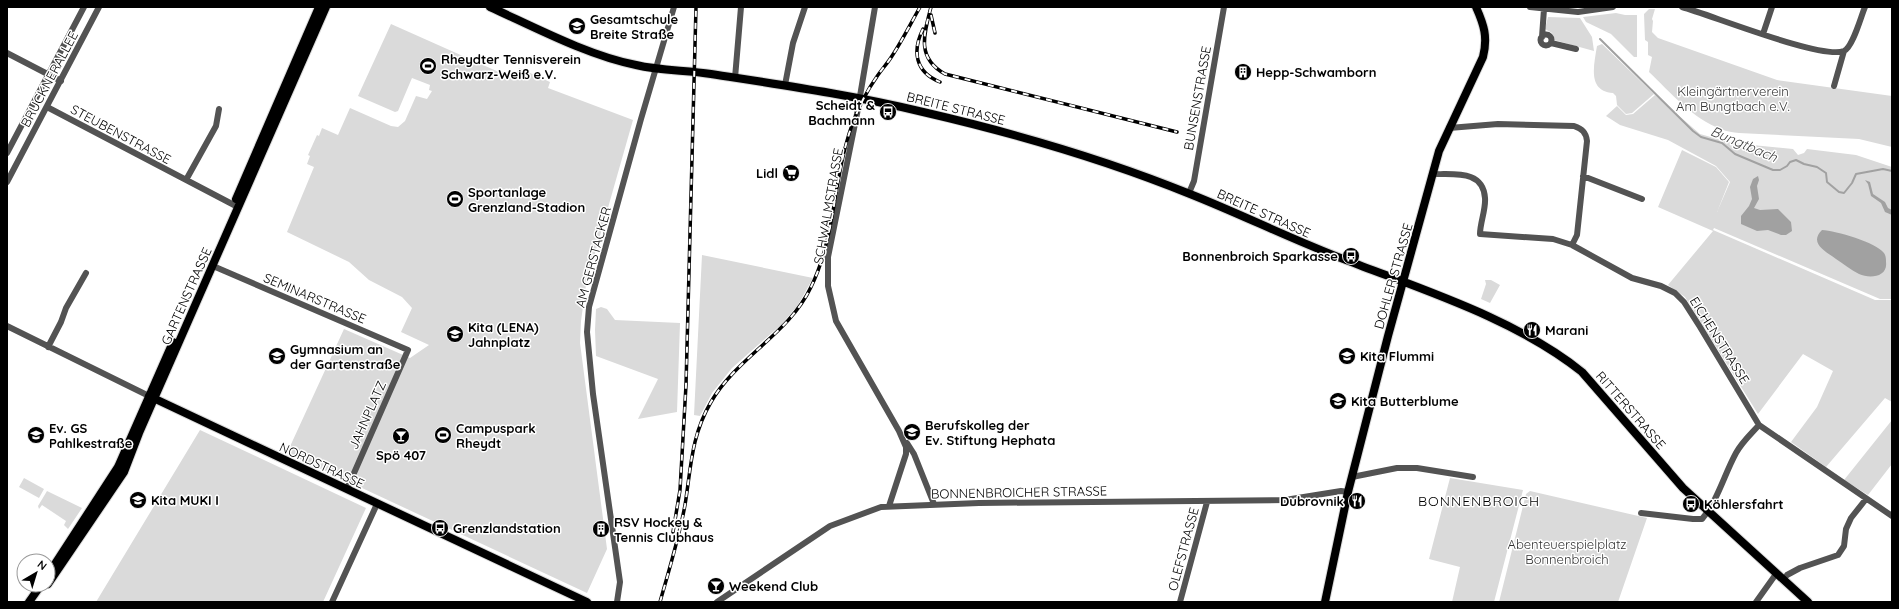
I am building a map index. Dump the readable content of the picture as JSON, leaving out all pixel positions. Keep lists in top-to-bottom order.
{
  "streets": {
    "main road": [
      "BREITE STRASSE",
      "DOHLER STRASSE",
      "GARTENSTRASSE",
      "RITTERSTRASSE",
      "NORDSTRASSE"
    ],
    "street": [
      "BRUCKNERALLEE",
      "BUNSENSTRASSE",
      "STEUBENSTRASSE",
      "SCHWALMSTRASSE",
      "AM GERSTACKER",
      "SEMINARSTRASSE",
      "EICHENSTRASSE",
      "JAHNPLATZ",
      "BONNENBROICHER STRASSE",
      "OLEFSTRASSE"
    ]
  },
  "crossings": [
    ["BRUCKNERALLEE", "STEUBENSTRASSE"],
    ["BUNSENSTRASSE", "BREITE STRASSE"],
    ["BREITE STRASSE", "SCHWALMSTRASSE"],
    ["BREITE STRASSE", "AM GERSTACKER"],
    ["BREITE STRASSE", "DOHLER STRASSE"],
    ["BREITE STRASSE", "RITTERSTRASSE"],
    ["STEUBENSTRASSE", "GARTENSTRASSE"],
    ["SCHWALMSTRASSE", "BONNENBROICHER STRASSE"],
    ["DOHLER STRASSE", "EICHENSTRASSE"],
    ["DOHLER STRASSE", "RITTERSTRASSE"],
    ["DOHLER STRASSE", "BONNENBROICHER STRASSE"],
    ["GARTENSTRASSE", "SEMINARSTRASSE"],
    ["GARTENSTRASSE", "NORDSTRASSE"],
    ["SEMINARSTRASSE", "JAHNPLATZ"],
    ["JAHNPLATZ", "NORDSTRASSE"],
    ["BONNENBROICHER STRASSE", "OLEFSTRASSE"]
  ],
  "districts": ["BONNENBROICH"],
  "water": ["Bungtbach"],
  "parks": ["Kleingärtnerverein Am Bungtbach e.V.", "Abenteuerspielplatz Bonnenbroich"],
  "places": {
    "school or university": [
      "Gesamtschule Breite Straße",
      "Kita (LENA) Jahnplatz",
      "Gymnasium an der Gartenstraße",
      "Kita Flummi",
      "Kita Butterblume",
      "Berufskolleg der Ev. Stiftung Hephata",
      "Ev. GS Pahlkestraße",
      "Kita MUKI I"
    ],
    "sports": ["Rheydter Tennisverein Schwarz-Weiß e.V.", "Sportanlage Grenzland-Stadion", "Campuspark Rheydt"],
    "building": ["Hepp-Schwamborn", "RSV Hockey & Tennis Clubhaus"],
    "bus stop": [
      "Scheidt & Bachmann",
      "Bonnenbroich Sparkasse",
      "Köhlersfahrt",
      "Grenzlandstation"
    ],
    "supermarket": ["Lidl"],
    "restaurant": ["Marani", "Dubrovnik"],
    "bar": ["Spö 407", "Weekend Club"]
  },
  "north": "top right"
}
